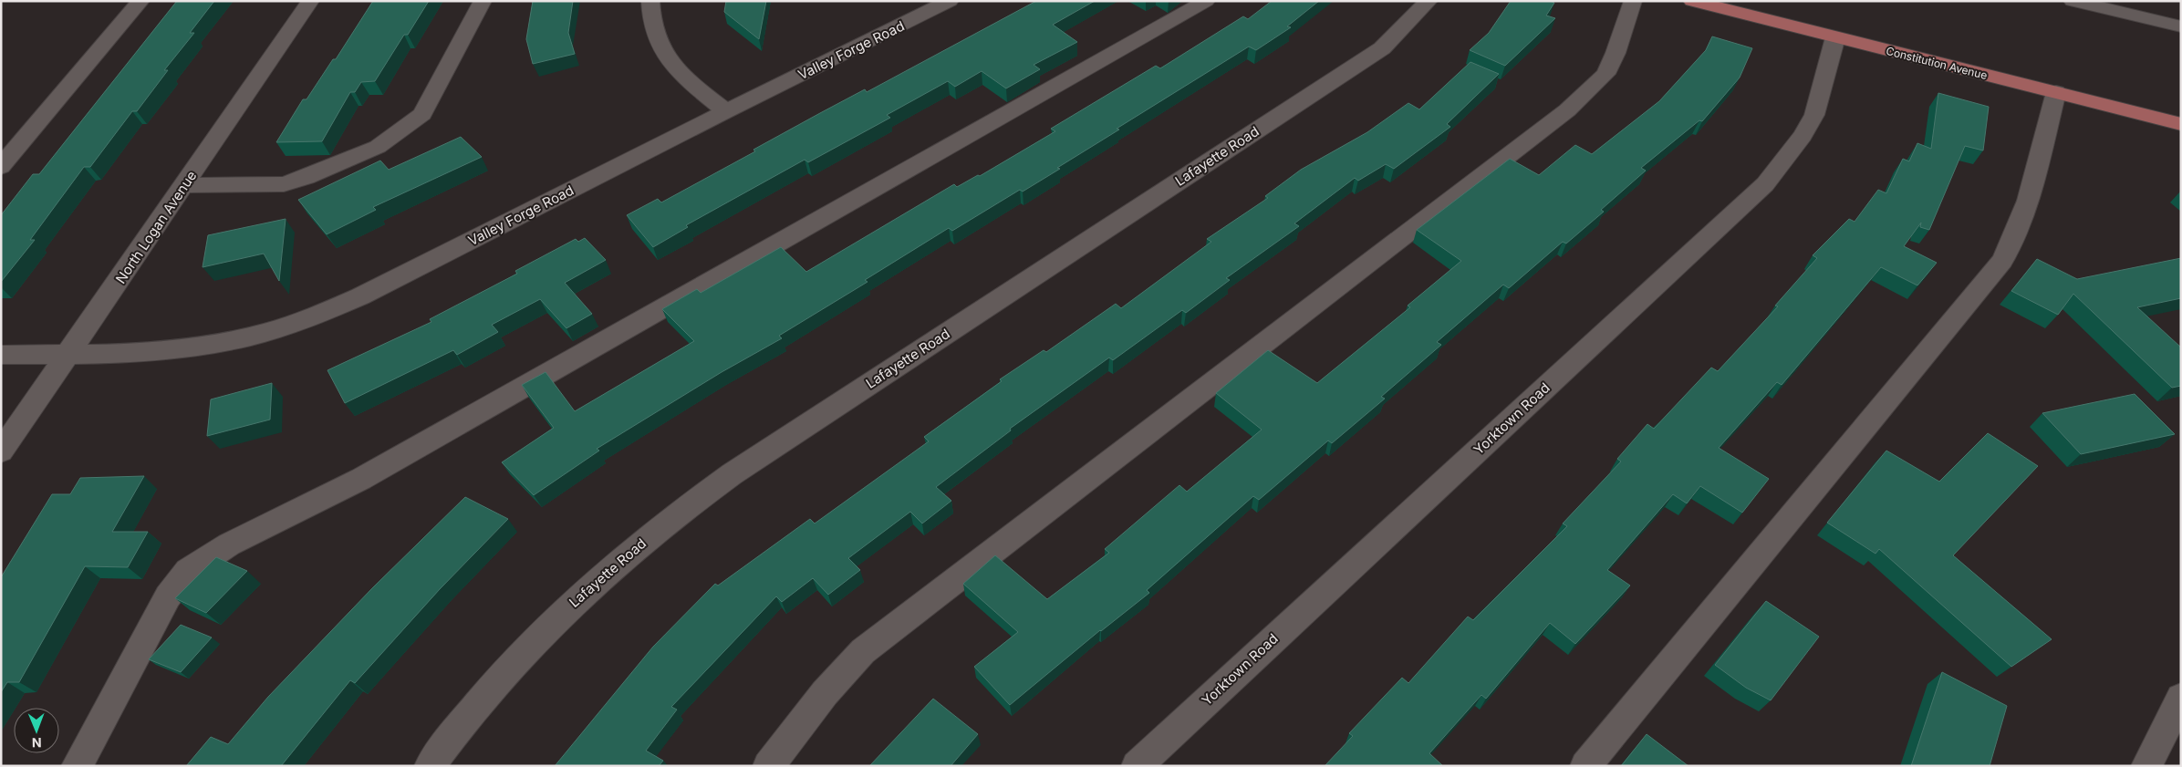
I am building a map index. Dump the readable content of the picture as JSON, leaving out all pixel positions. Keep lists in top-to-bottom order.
{
  "streets": {
    "main road": ["Constitution Avenue"],
    "street": [
      "Valley Forge Road",
      "Lafayette Road",
      "North Logan Avenue",
      "Yorktown Road"
    ]
  },
  "crossings": [
    ["Valley Forge Road", "North Logan Avenue"],
    ["Constitution Avenue", "Yorktown Road"]
  ],
  "north": "bottom"
}
